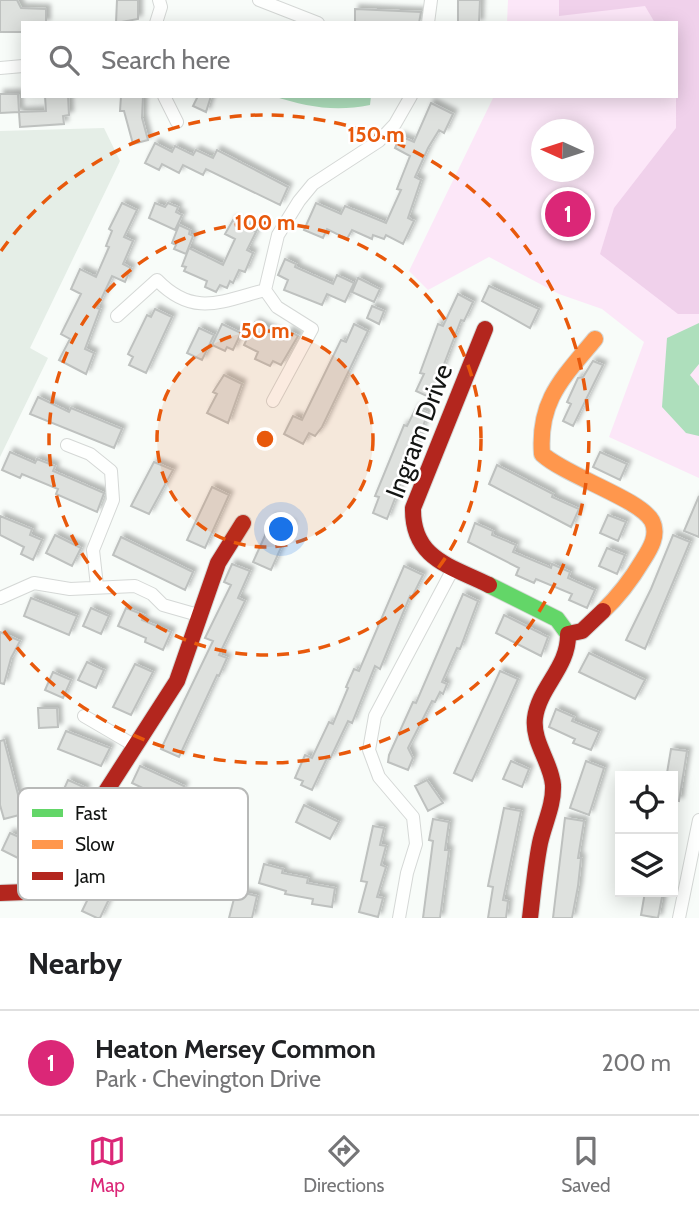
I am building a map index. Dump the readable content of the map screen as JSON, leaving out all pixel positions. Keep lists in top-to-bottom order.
{
  "streets": {
    "street": ["Ingram Drive"]
  },
  "legend": ["Fast", "Slow", "Jam"],
  "north": "left",
  "page": {
    "search": "Search here",
    "pins": "1",
    "heading": "Nearby",
    "list": [
      {
        "mark": "1",
        "name": "Heaton Mersey Common",
        "note": "Park · Chevington Drive",
        "value": "200 m"
      }
    ],
    "nav": ["Map", "Directions", "Saved"]
  },
  "rings": ["150 m", "100 m", "50 m"]
}
